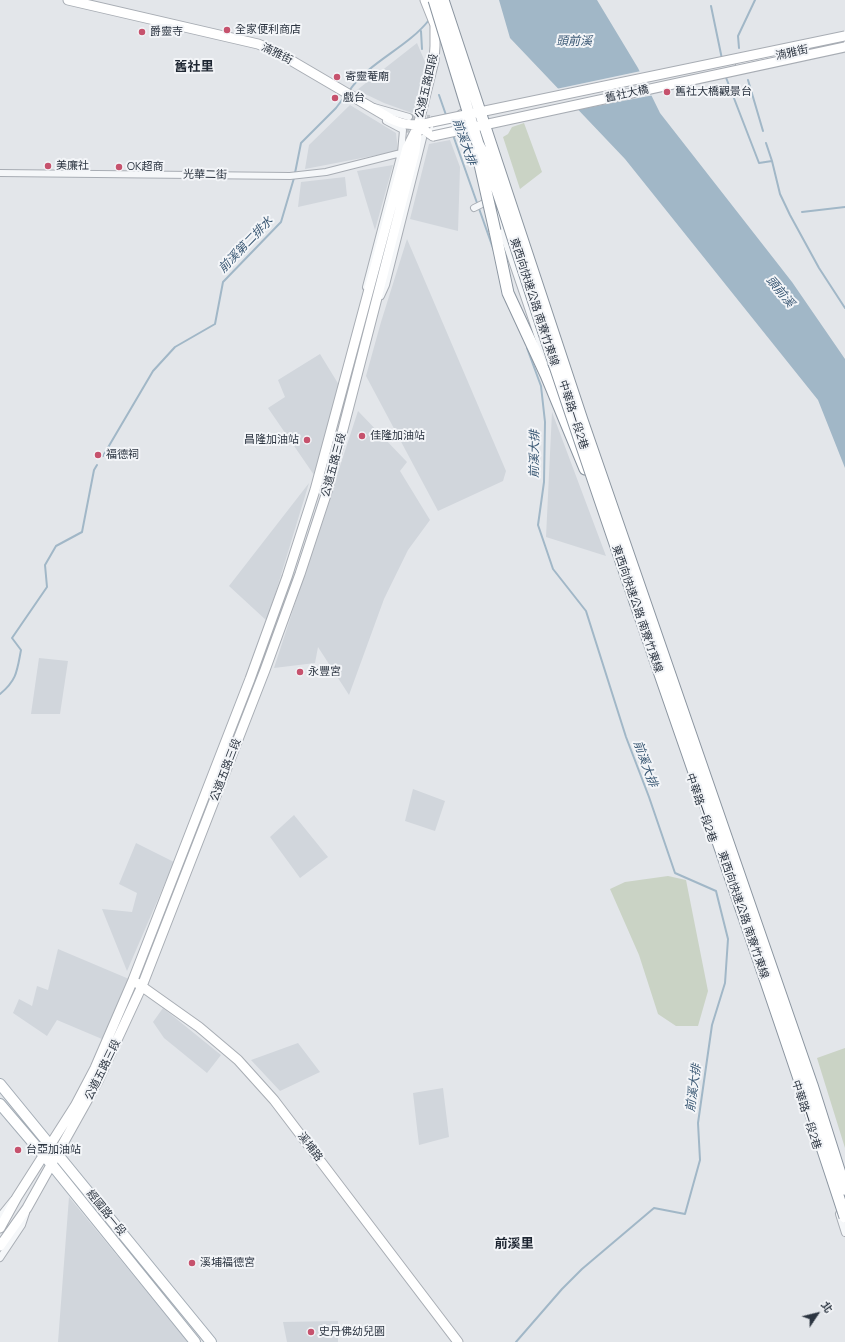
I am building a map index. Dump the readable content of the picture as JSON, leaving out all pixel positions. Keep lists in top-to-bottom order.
{
  "streets": {
    "highway": ["東西向快速公路 南寮竹東線"],
    "main road": ["經國路一段"],
    "street": [
      "湳雅街",
      "公道五路四段",
      "舊社大橋",
      "光華二街",
      "中華路一段2巷",
      "公道五路三段",
      "溪埔路"
    ]
  },
  "crossings": [
    ["湳雅街", "公道五路三段"],
    ["公道五路四段", "公道五路三段"],
    ["光華二街", "公道五路三段"],
    ["公道五路三段", "溪埔路"],
    ["公道五路三段", "經國路一段"]
  ],
  "districts": ["舊社里", "前溪里"],
  "water": ["頭前溪", "前溪大排", "前溪第二排水"],
  "places": [
    "全家便利商店",
    "爵靈寺",
    "寄靈菴廟",
    "舊社大橋觀景台",
    "戲台",
    "美廉社",
    "OK超商",
    "佳隆加油站",
    "昌隆加油站",
    "福德祠",
    "永豐宮",
    "台亞加油站",
    "溪埔福德宮",
    "史丹佛幼兒園"
  ],
  "north": "top right"
}
